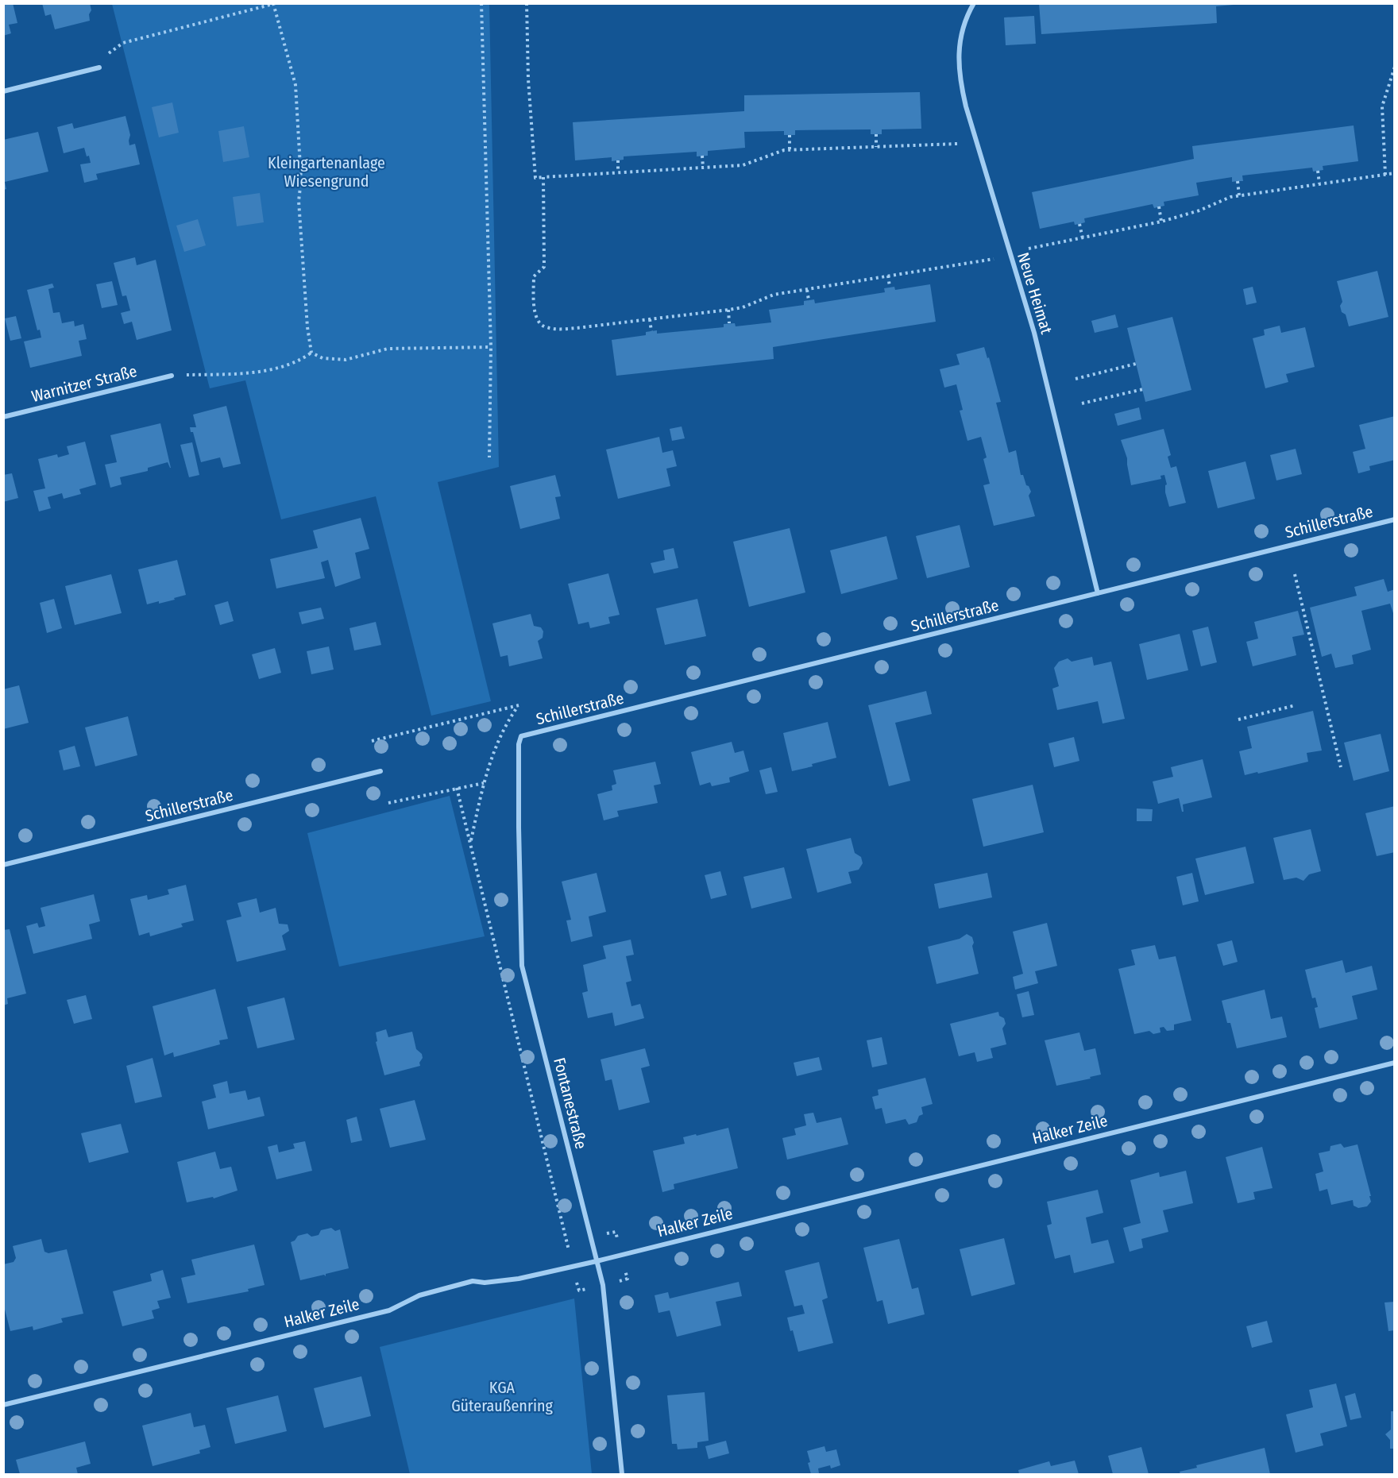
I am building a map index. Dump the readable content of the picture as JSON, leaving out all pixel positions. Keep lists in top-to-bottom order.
{
  "streets": {
    "street": [
      "Neue Heimat",
      "Warnitzer Straße",
      "Schillerstraße",
      "Fontanestraße",
      "Halker Zeile"
    ]
  },
  "crossings": [
    ["Neue Heimat", "Schillerstraße"],
    ["Schillerstraße", "Fontanestraße"],
    ["Fontanestraße", "Halker Zeile"]
  ],
  "parks": ["Kleingartenanlage Wiesengrund", "KGA Güteraußenring"]
}
